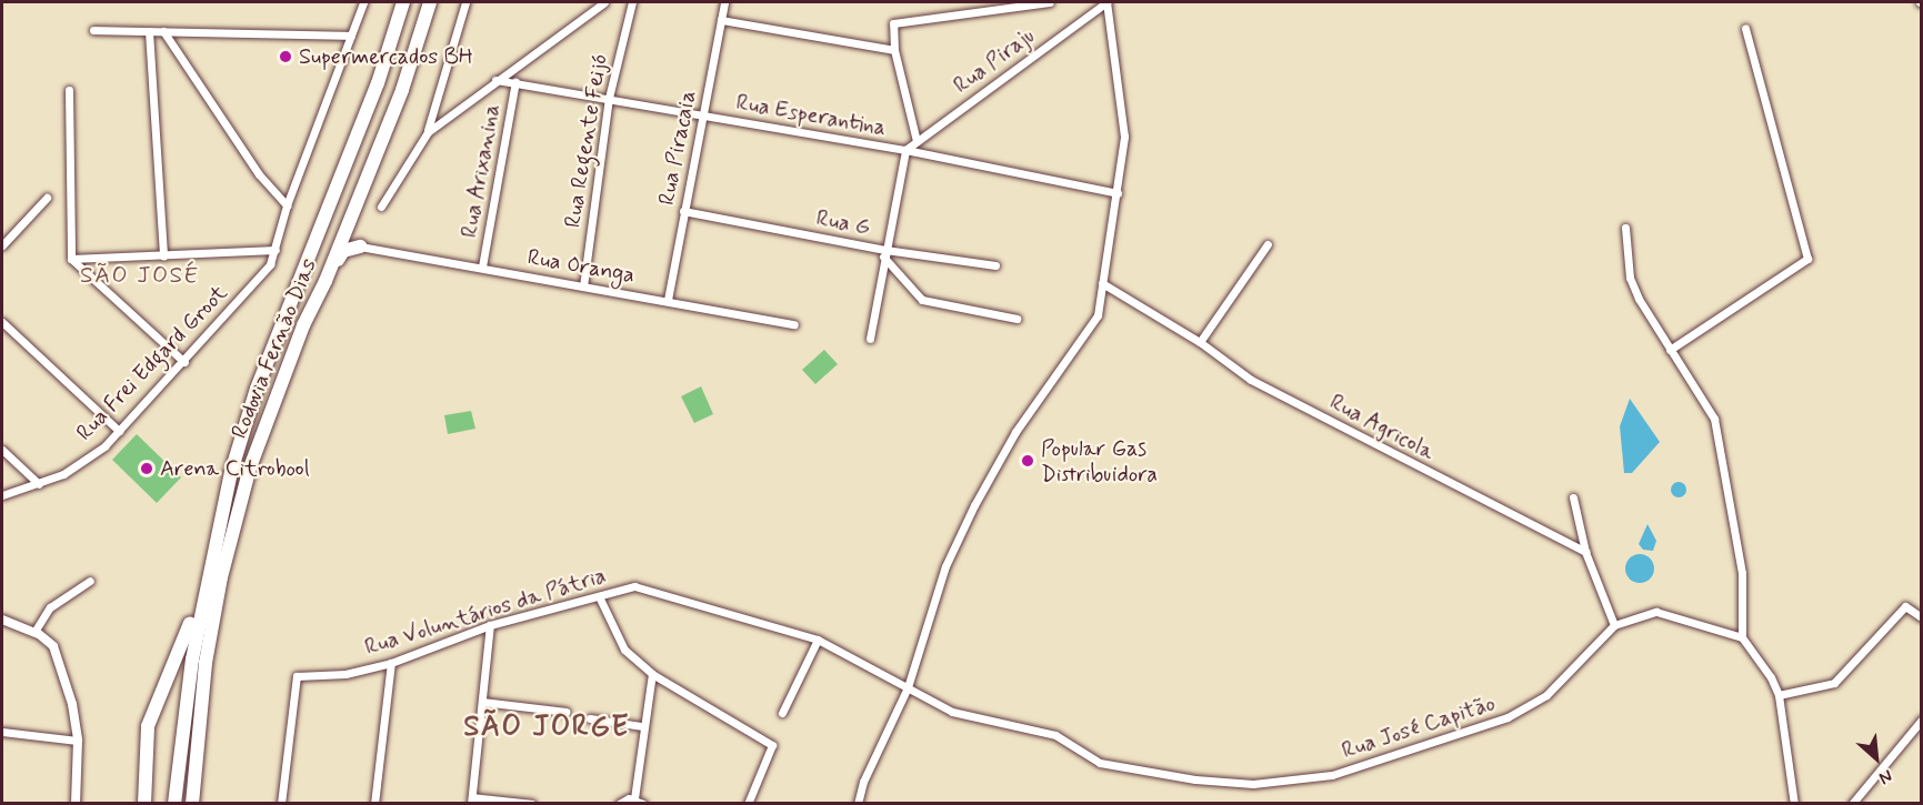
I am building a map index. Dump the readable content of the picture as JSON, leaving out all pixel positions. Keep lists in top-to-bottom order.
{
  "streets": {
    "highway": ["Rodovia Fernão Dias"],
    "street": [
      "Rua Piraju",
      "Rua Esperantina",
      "Rua Regente Feijó",
      "Rua Piracaia",
      "Rua Arixanina",
      "Rua G",
      "Rua Oranga",
      "Rua Frei Edgard Groot",
      "Rua Agricola",
      "Rua Voluntários da Pátria",
      "Rua José Capitão"
    ]
  },
  "crossings": [
    ["Rua Piraju", "Rua Esperantina"],
    ["Rua Esperantina", "Rua Regente Feijó"],
    ["Rua Esperantina", "Rua Piracaia"],
    ["Rua Esperantina", "Rua Arixanina"],
    ["Rua Regente Feijó", "Rua Oranga"],
    ["Rua Piracaia", "Rua G"],
    ["Rua Piracaia", "Rua Oranga"],
    ["Rua Arixanina", "Rua Oranga"],
    ["Rua Voluntários da Pátria", "Rua José Capitão"]
  ],
  "districts": ["SÃO JOSÉ", "SÃO JORGE"],
  "places": ["Supermercados BH", "Popular Gas Distribuidora", "Arena Citrobool"],
  "north": "bottom right"
}
